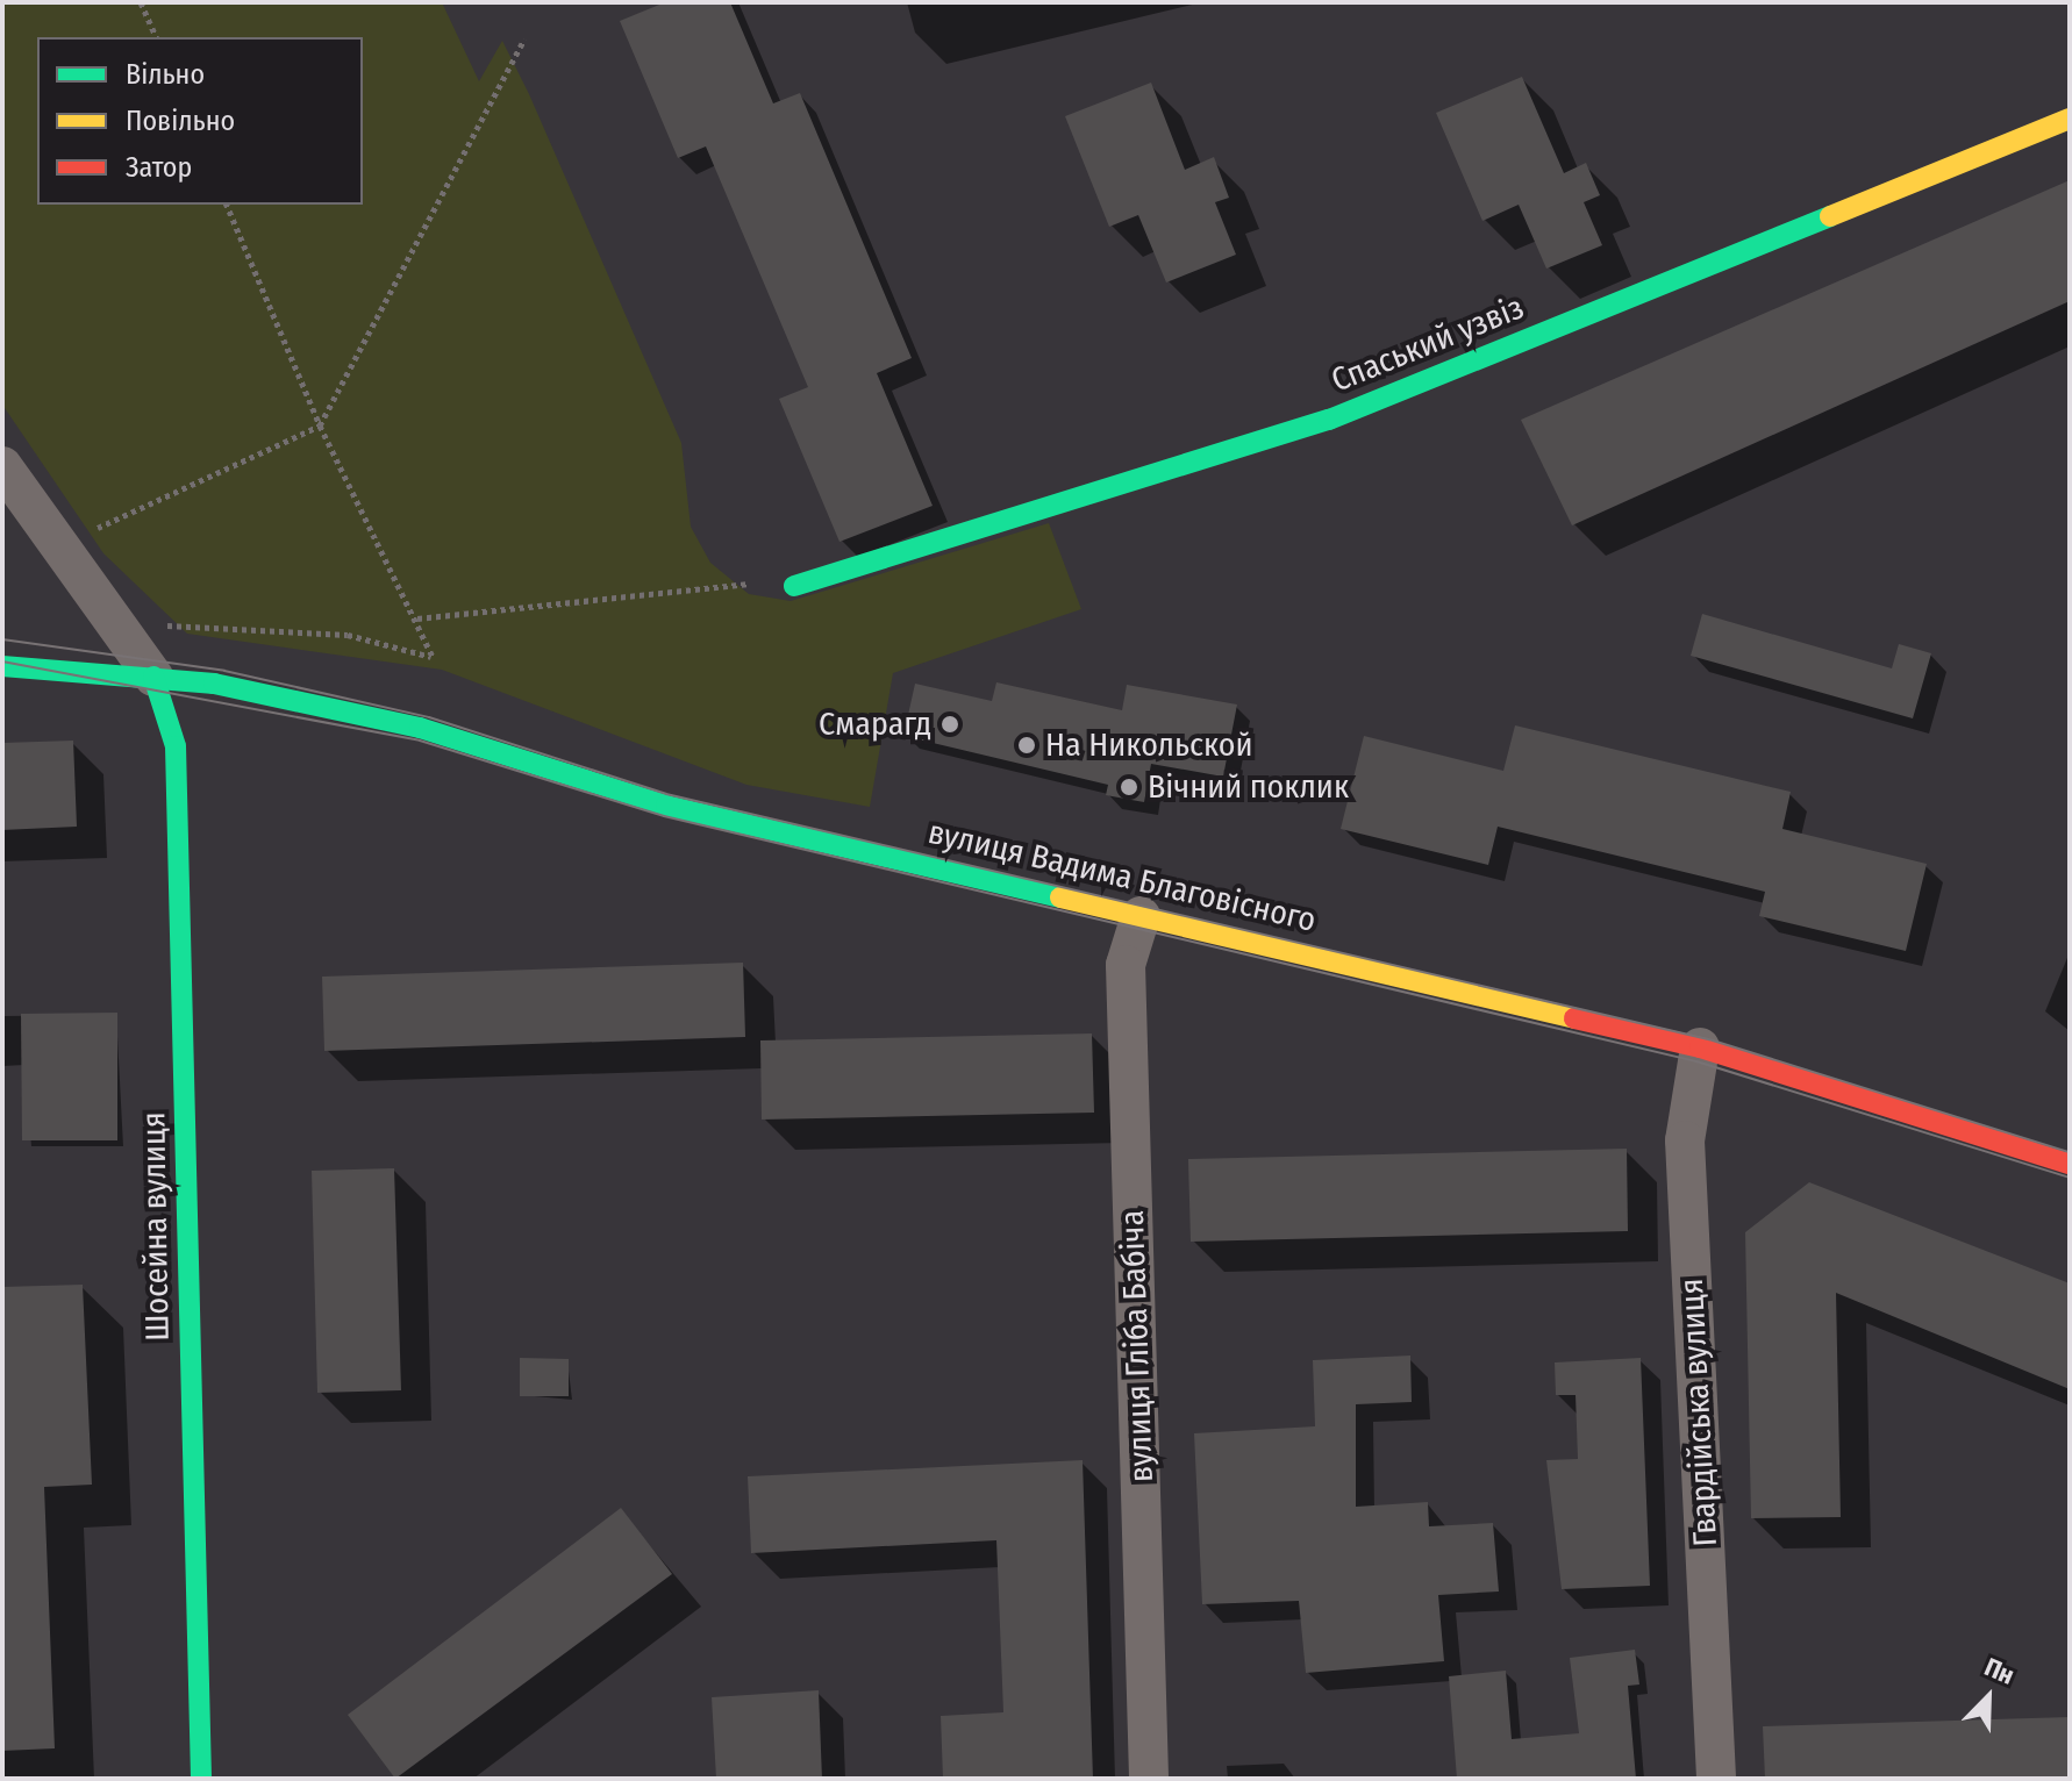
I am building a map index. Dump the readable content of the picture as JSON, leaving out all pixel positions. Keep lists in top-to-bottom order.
{
  "streets": {
    "street": [
      "Спаський узвіз",
      "вулиця Вадима Благовісного",
      "Шосейна вулиця",
      "вулиця Гліба Бабіча",
      "Гвардійська вулиця"
    ]
  },
  "crossings": [
    ["вулиця Вадима Благовісного", "Шосейна вулиця"],
    ["вулиця Вадима Благовісного", "вулиця Гліба Бабіча"],
    ["вулиця Вадима Благовісного", "Гвардійська вулиця"]
  ],
  "places": ["Смарагд", "На Никольской", "Вічний поклик"],
  "legend": ["Вільно", "Повільно", "Затор"],
  "north": "top right"
}
